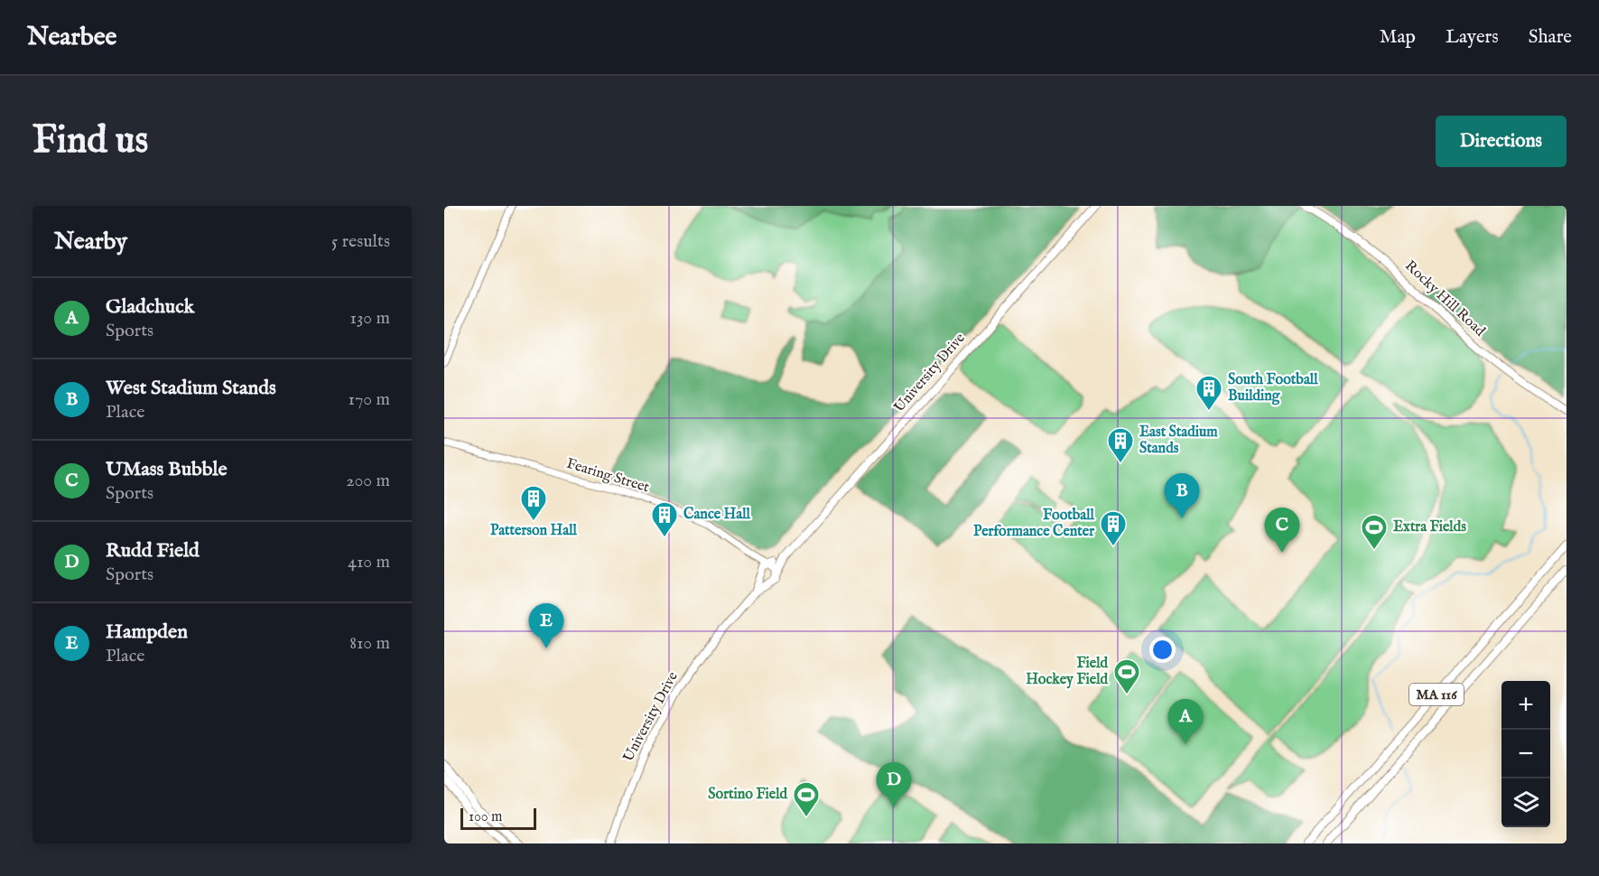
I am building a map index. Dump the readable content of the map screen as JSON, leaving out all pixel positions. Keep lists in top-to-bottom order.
{
  "streets": {
    "main road": ["Rocky Hill Road", "University Drive", "MA 116"],
    "street": ["Fearing Street"]
  },
  "crossings": [
    ["University Drive", "Fearing Street"]
  ],
  "places": {
    "building": [
      "South Football Building",
      "East Stadium Stands",
      "Patterson Hall",
      "Cance Hall",
      "Football Performance Center"
    ],
    "sports": ["Extra Fields", "Field Hockey Field", "Sortino Field"]
  },
  "scale_bar": "100 m",
  "page": {
    "header": "Nearbee",
    "nav": ["Map", "Layers", "Share"],
    "buttons": "Directions",
    "title": "Find us",
    "heading": ["Nearby", "5 results"],
    "list": [
      {
        "mark": "A",
        "name": "Gladchuck",
        "note": "Sports",
        "value": "130 m"
      },
      {
        "mark": "B",
        "name": "West Stadium Stands",
        "note": "Place",
        "value": "170 m"
      },
      {
        "mark": "C",
        "name": "UMass Bubble",
        "note": "Sports",
        "value": "200 m"
      },
      {
        "mark": "D",
        "name": "Rudd Field",
        "note": "Sports",
        "value": "410 m"
      },
      {
        "mark": "E",
        "name": "Hampden",
        "note": "Place",
        "value": "810 m"
      }
    ],
    "pins": [
      "B",
      "C",
      "E",
      "A",
      "D"
    ],
    "map_buttons": ["+", "−"],
    "scale": "100 m"
  }
}
